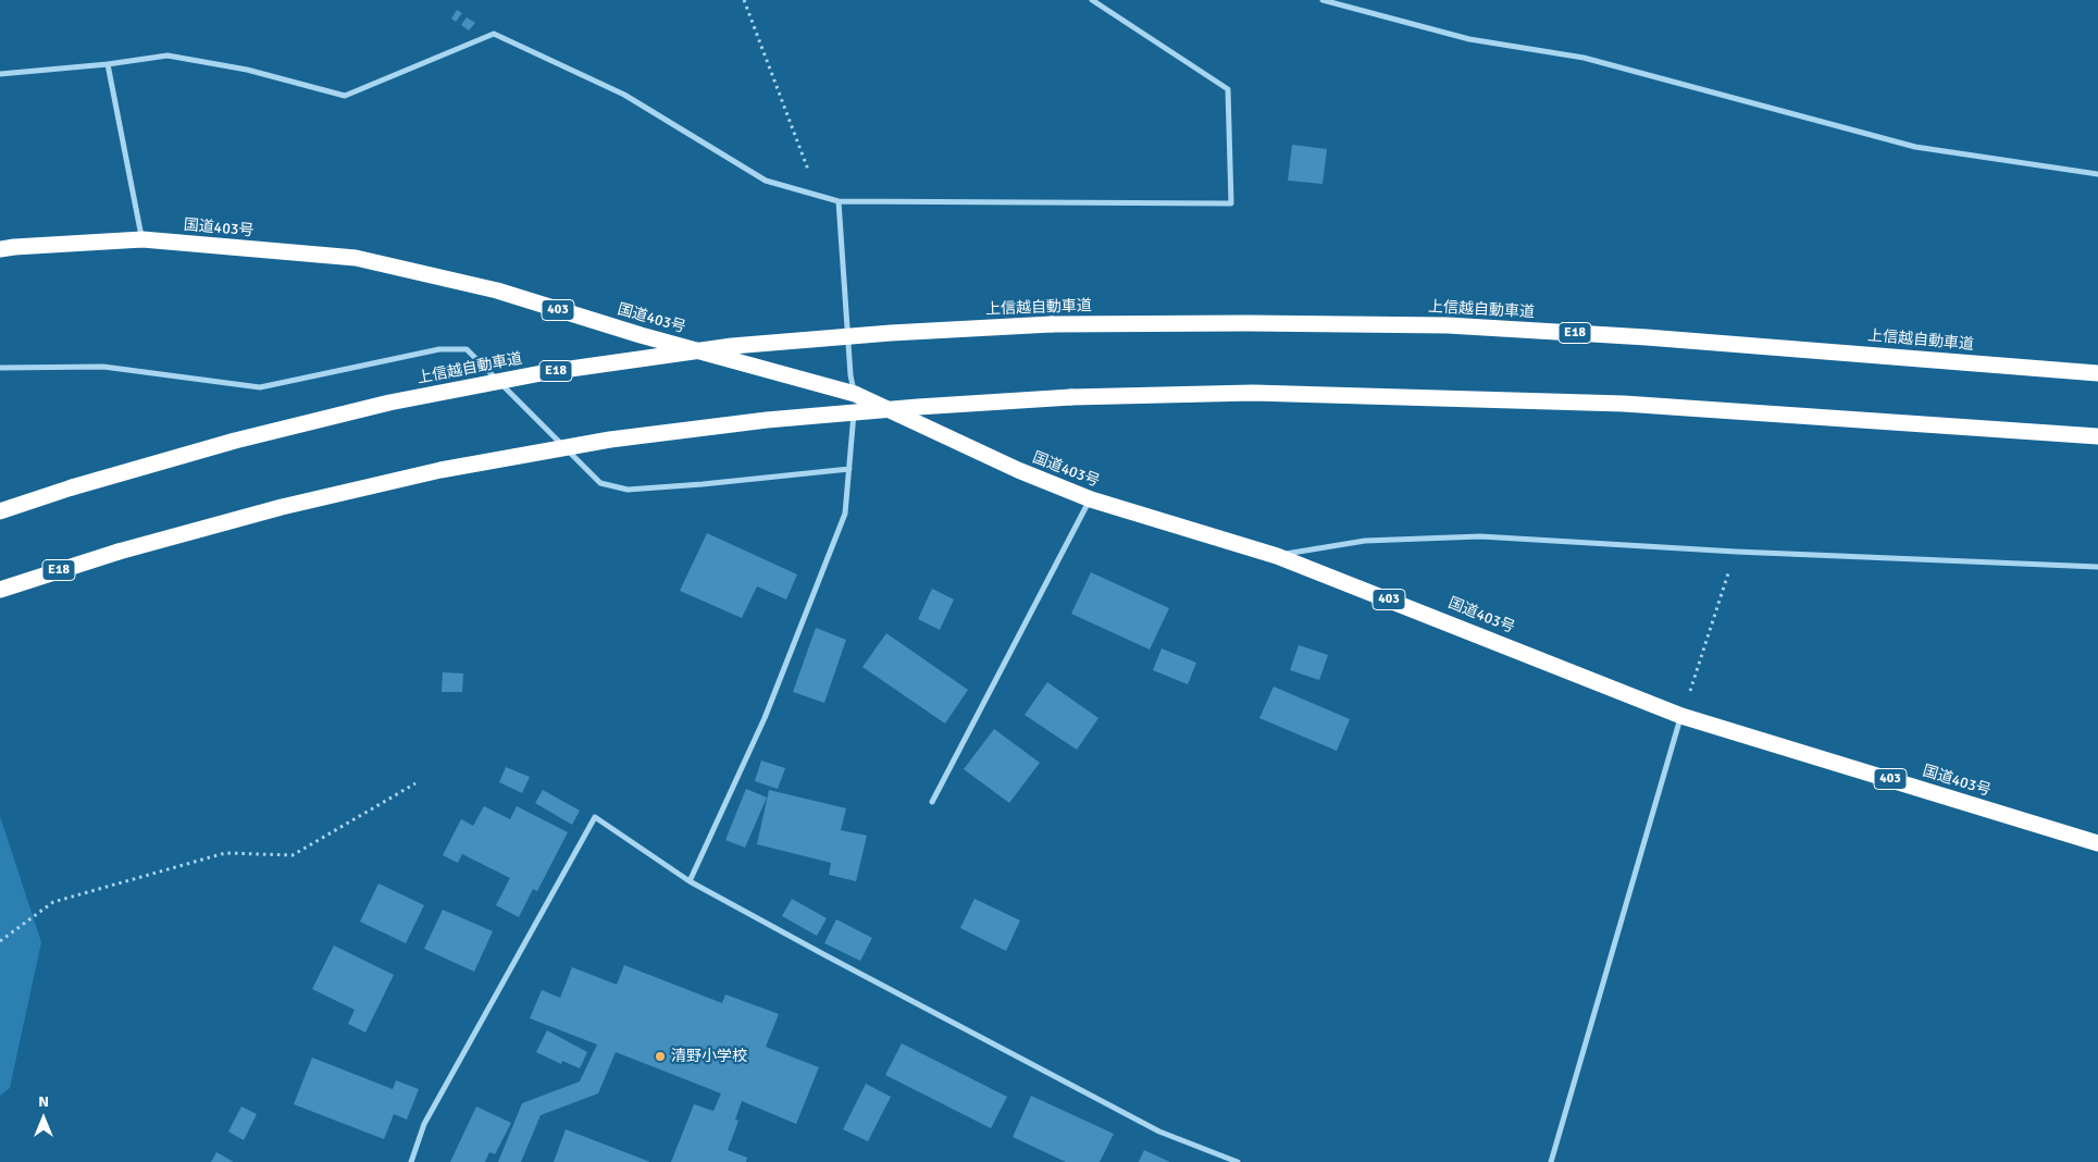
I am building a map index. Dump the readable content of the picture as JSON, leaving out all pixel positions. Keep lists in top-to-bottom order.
{
  "streets": {
    "highway": [
      "国道403号",
      "上信越自動車道",
      "403",
      "E18"
    ]
  },
  "places": ["清野小学校"],
  "north": "top"
}
